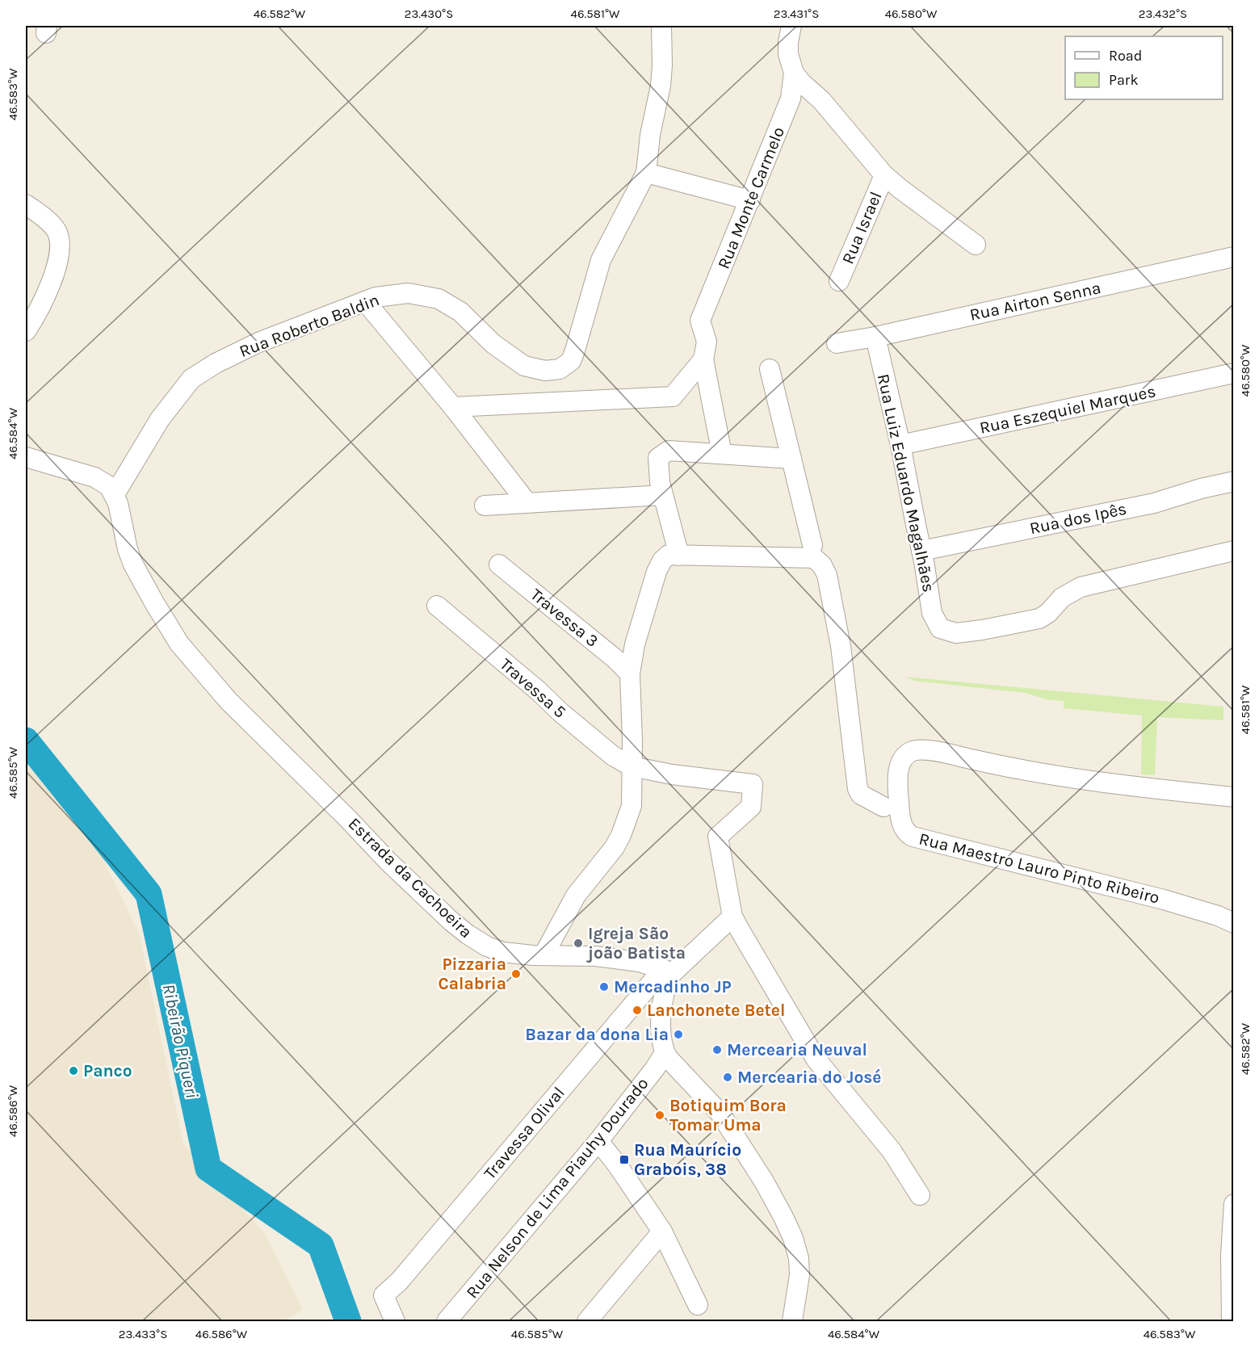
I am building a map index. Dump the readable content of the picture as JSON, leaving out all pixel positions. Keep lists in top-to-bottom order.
{
  "streets": {
    "street": [
      "Rua Monte Carmelo",
      "Rua Israel",
      "Rua Airton Senna",
      "Rua Roberto Baldin",
      "Rua Eszequiel Marques",
      "Rua Luiz Eduardo Magalhães",
      "Rua dos Ipês",
      "Travessa 3",
      "Travessa 5",
      "Rua Maestro Lauro Pinto Ribeiro",
      "Estrada da Cachoeira",
      "Travessa Olival",
      "Rua Nelson de Lima Piauhy Dourado"
    ]
  },
  "crossings": [
    ["Rua Airton Senna", "Rua Luiz Eduardo Magalhães"],
    ["Rua Roberto Baldin", "Estrada da Cachoeira"],
    ["Rua Eszequiel Marques", "Rua Luiz Eduardo Magalhães"],
    ["Rua Luiz Eduardo Magalhães", "Rua dos Ipês"],
    ["Travessa 5", "Travessa Olival"],
    ["Estrada da Cachoeira", "Travessa Olival"]
  ],
  "water": ["Ribeirão Piqueri"],
  "places": {
    "other": [
      "Igreja São joão Batista",
      "Pizzaria Calabria",
      "Mercadinho JP",
      "Lanchonete Betel",
      "Bazar da dona Lia",
      "Mercearia Neuval",
      "Panco",
      "Mercearia do José",
      "Botiquim Bora Tomar Uma"
    ],
    "transit": ["Rua Maurício Grabois, 38"]
  },
  "legend": ["Road", "Park"],
  "coordinates": [
    "46.582°W",
    "23.430°S",
    "46.581°W",
    "23.431°S",
    "46.580°W",
    "23.432°S",
    "46.583°W",
    "46.584°W",
    "46.585°W",
    "46.586°W",
    "23.433°S"
  ]
}
